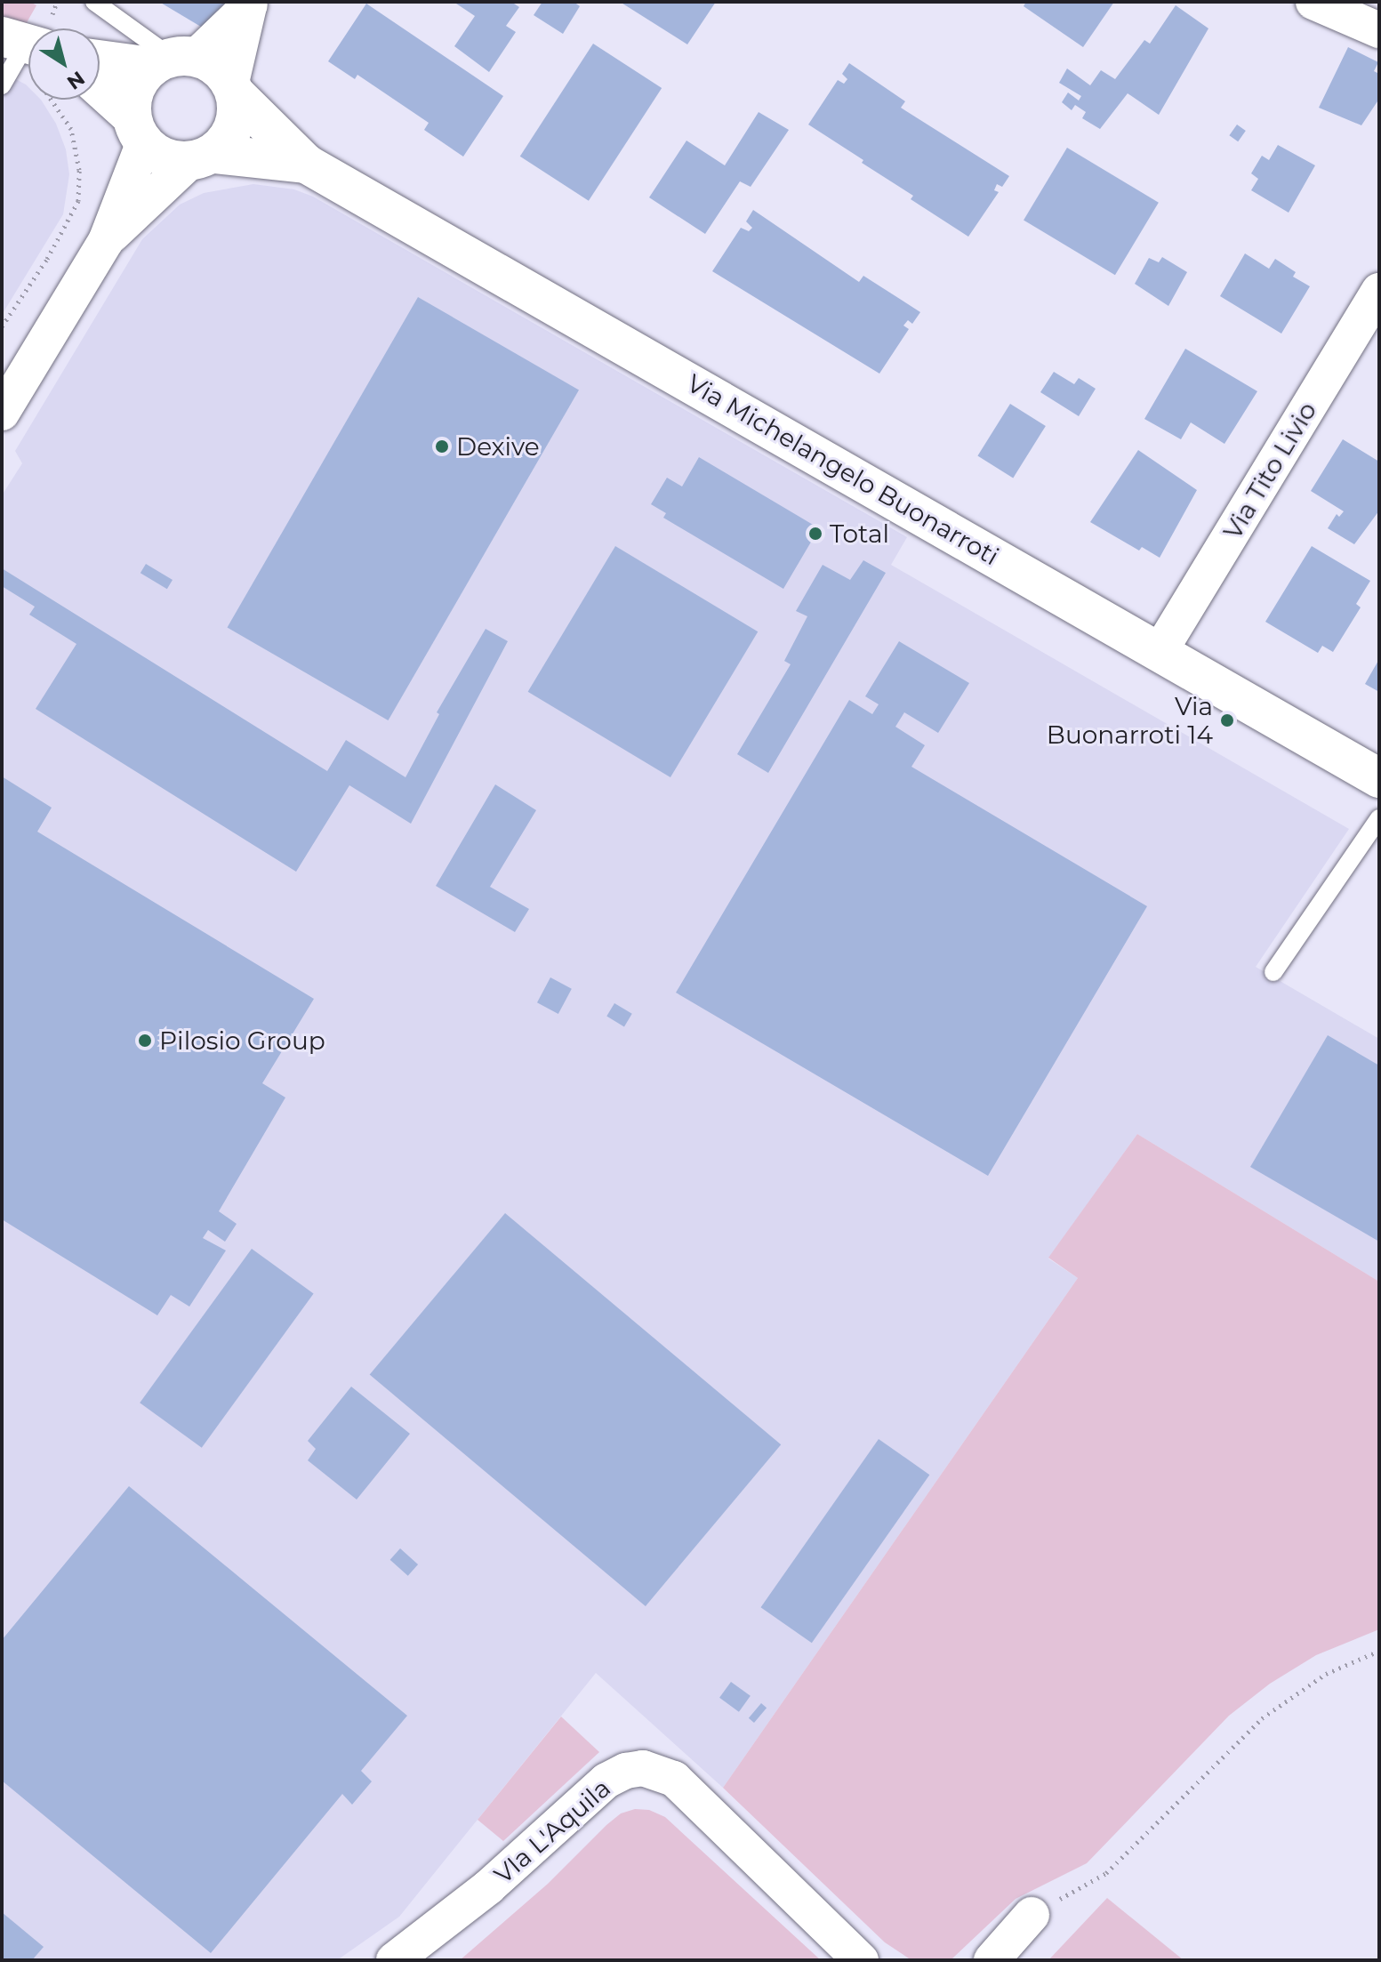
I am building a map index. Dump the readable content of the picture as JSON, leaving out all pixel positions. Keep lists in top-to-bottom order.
{
  "streets": {
    "street": ["Via Michelangelo Buonarroti", "Via Tito Livio", "VIa L'Aquila"]
  },
  "crossings": [
    ["Via Michelangelo Buonarroti", "Via Tito Livio"]
  ],
  "places": [
    "Dexive",
    "Total",
    "Via Buonarroti 14",
    "Pilosio Group"
  ],
  "north": "bottom right"
}
